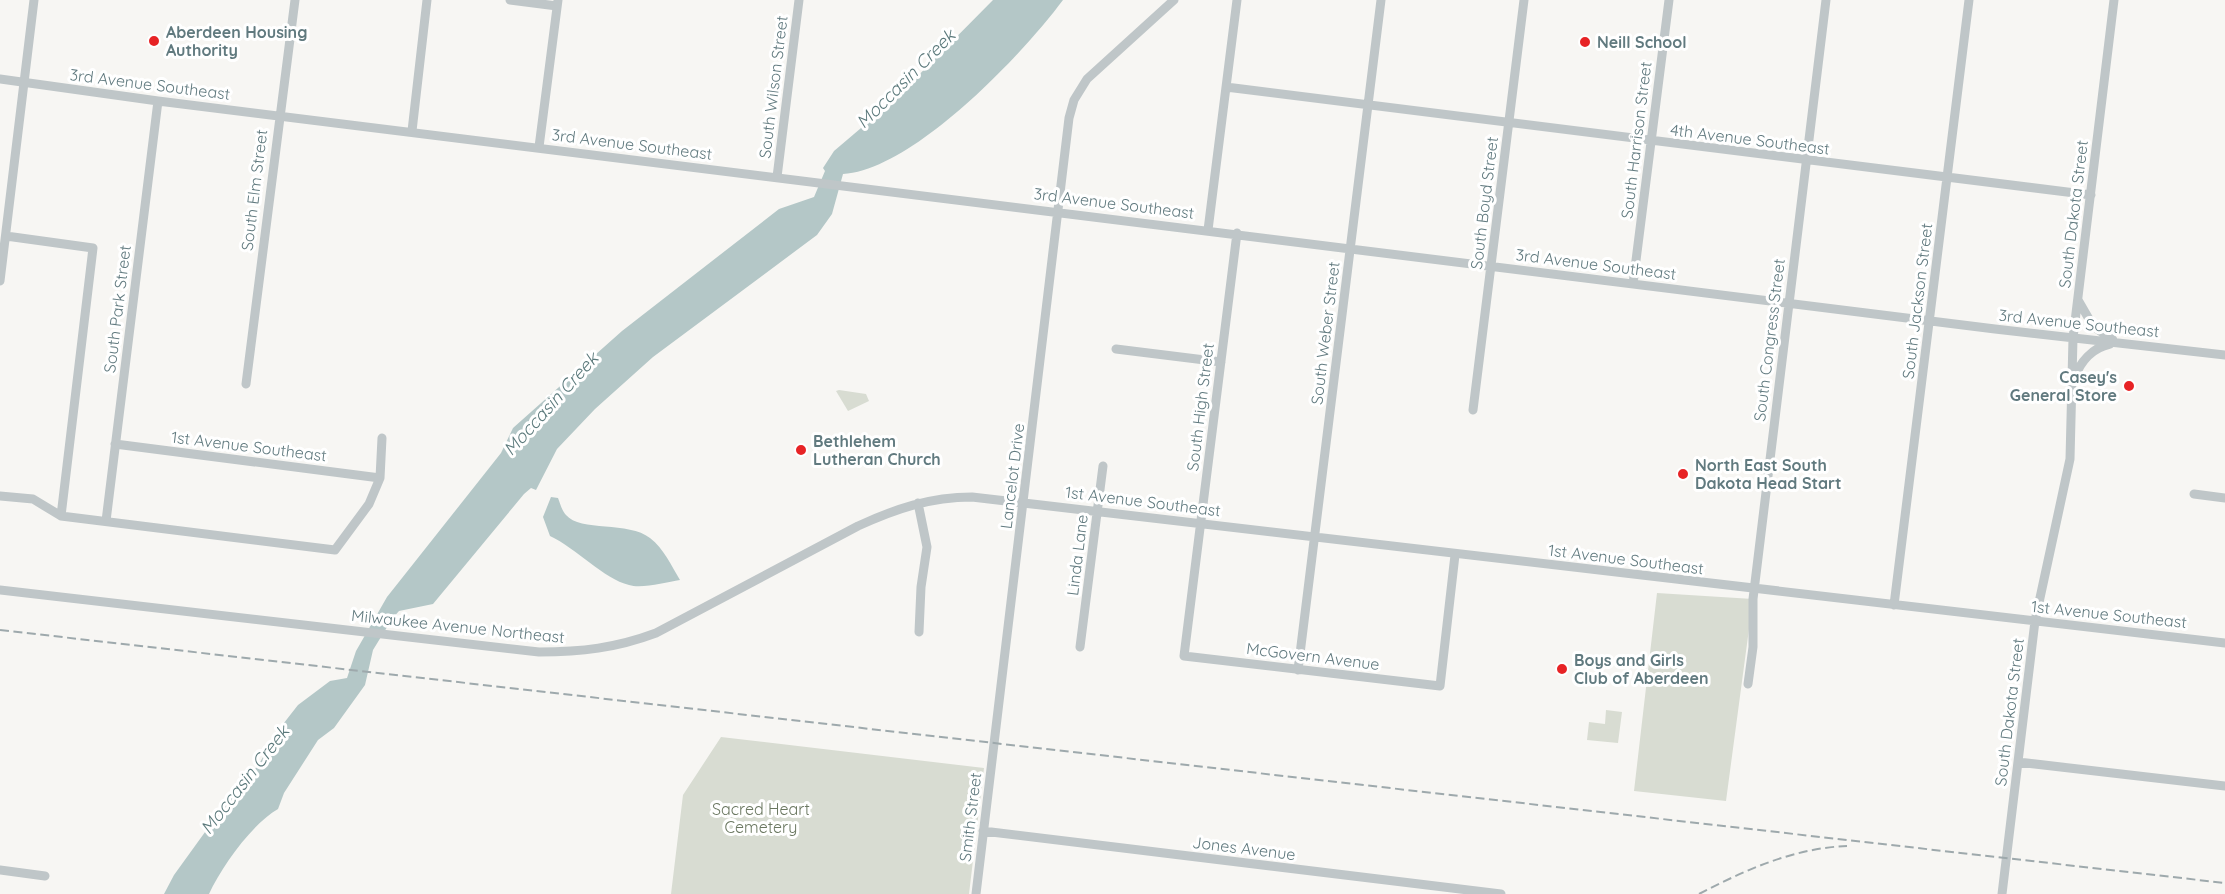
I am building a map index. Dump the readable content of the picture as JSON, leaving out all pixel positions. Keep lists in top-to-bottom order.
{
  "streets": {
    "street": [
      "3rd Avenue Southeast",
      "South Wilson Street",
      "4th Avenue Southeast",
      "South Harrison Street",
      "South Elm Street",
      "South Boyd Street",
      "South Dakota Street",
      "South Jackson Street",
      "South Park Street",
      "South Weber Street",
      "South Congress Street",
      "South High Street",
      "1st Avenue Southeast",
      "Lancelot Drive",
      "Linda Lane",
      "Milwaukee Avenue Northeast",
      "McGovern Avenue",
      "Smith Street",
      "Jones Avenue"
    ]
  },
  "crossings": [
    ["3rd Avenue Southeast", "South Wilson Street"],
    ["3rd Avenue Southeast", "South Harrison Street"],
    ["3rd Avenue Southeast", "South Elm Street"],
    ["3rd Avenue Southeast", "South Boyd Street"],
    ["3rd Avenue Southeast", "South Dakota Street"],
    ["3rd Avenue Southeast", "South Jackson Street"],
    ["3rd Avenue Southeast", "South Park Street"],
    ["3rd Avenue Southeast", "South Weber Street"],
    ["3rd Avenue Southeast", "South Congress Street"],
    ["3rd Avenue Southeast", "South High Street"],
    ["3rd Avenue Southeast", "Lancelot Drive"],
    ["4th Avenue Southeast", "South Harrison Street"],
    ["4th Avenue Southeast", "South Boyd Street"],
    ["4th Avenue Southeast", "South Dakota Street"],
    ["4th Avenue Southeast", "South Jackson Street"],
    ["4th Avenue Southeast", "South Weber Street"],
    ["4th Avenue Southeast", "South Congress Street"],
    ["South Dakota Street", "1st Avenue Southeast"],
    ["South Jackson Street", "1st Avenue Southeast"],
    ["South Park Street", "1st Avenue Southeast"],
    ["South Weber Street", "1st Avenue Southeast"],
    ["South Weber Street", "McGovern Avenue"],
    ["South Congress Street", "1st Avenue Southeast"],
    ["South High Street", "1st Avenue Southeast"],
    ["South High Street", "McGovern Avenue"],
    ["1st Avenue Southeast", "Lancelot Drive"],
    ["1st Avenue Southeast", "Linda Lane"],
    ["1st Avenue Southeast", "Milwaukee Avenue Northeast"],
    ["1st Avenue Southeast", "McGovern Avenue"],
    ["Lancelot Drive", "Milwaukee Avenue Northeast"],
    ["Lancelot Drive", "Smith Street"],
    ["Smith Street", "Jones Avenue"]
  ],
  "water": ["Moccasin Creek"],
  "parks": ["Sacred Heart Cemetery"],
  "places": [
    "Aberdeen Housing Authority",
    "Neill School",
    "Casey's General Store",
    "Bethlehem Lutheran Church",
    "North East South Dakota Head Start",
    "Boys and Girls Club of Aberdeen"
  ]
}
